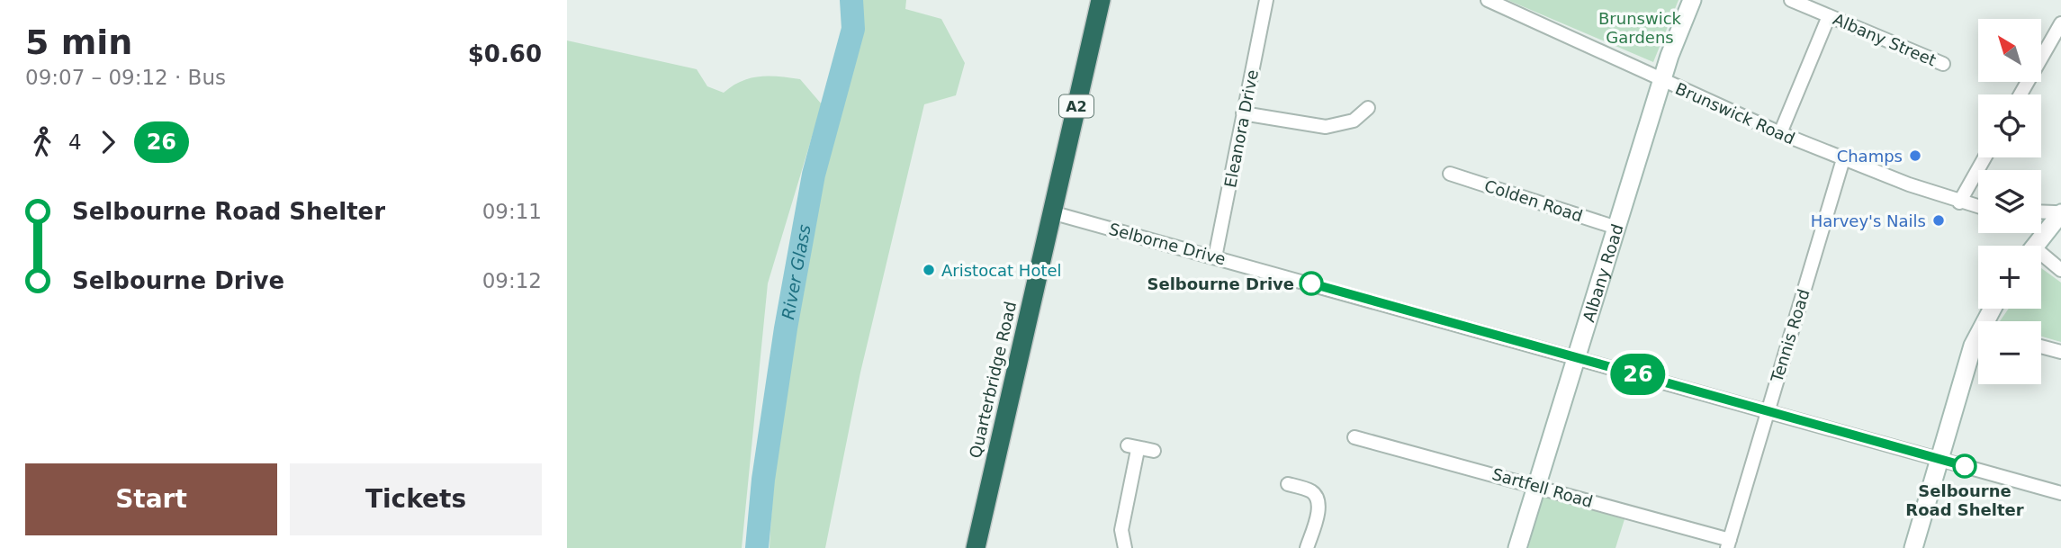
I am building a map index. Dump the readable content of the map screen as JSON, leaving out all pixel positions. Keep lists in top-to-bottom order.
{
  "streets": {
    "highway": ["A2", "Quarterbridge Road"],
    "main road": ["Albany Road"],
    "street": [
      "Albany Street",
      "Brunswick Road",
      "Eleanora Drive",
      "Colden Road",
      "Selborne Drive",
      "Tennis Road",
      "Sartfell Road"
    ]
  },
  "crossings": [
    ["Brunswick Road", "Albany Road"],
    ["Brunswick Road", "Tennis Road"],
    ["Eleanora Drive", "Selborne Drive"],
    ["Colden Road", "Albany Road"],
    ["Selborne Drive", "Albany Road"],
    ["Selborne Drive", "Tennis Road"],
    ["Selborne Drive", "Quarterbridge Road"],
    ["Albany Road", "Sartfell Road"],
    ["Tennis Road", "Sartfell Road"]
  ],
  "water": ["River Glass"],
  "parks": ["Brunswick Gardens"],
  "places": [
    "Champs",
    "Harvey's Nails",
    "Aristocat Hotel",
    "Selbourne Drive",
    "Selbourne Road Shelter"
  ],
  "lines": ["bus line 26"],
  "north": "top left",
  "page": {
    "heading": ["5 min", "09:07 – 09:12 · Bus", "$0.60"],
    "on_map": "26",
    "map_buttons": ["+", "−"],
    "legs": ["4", "26"],
    "list": [
      {
        "name": "Selbourne Road Shelter",
        "value": "09:11"
      },
      {
        "name": "Selbourne Drive",
        "value": "09:12"
      }
    ],
    "buttons": ["Start", "Tickets"]
  }
}
